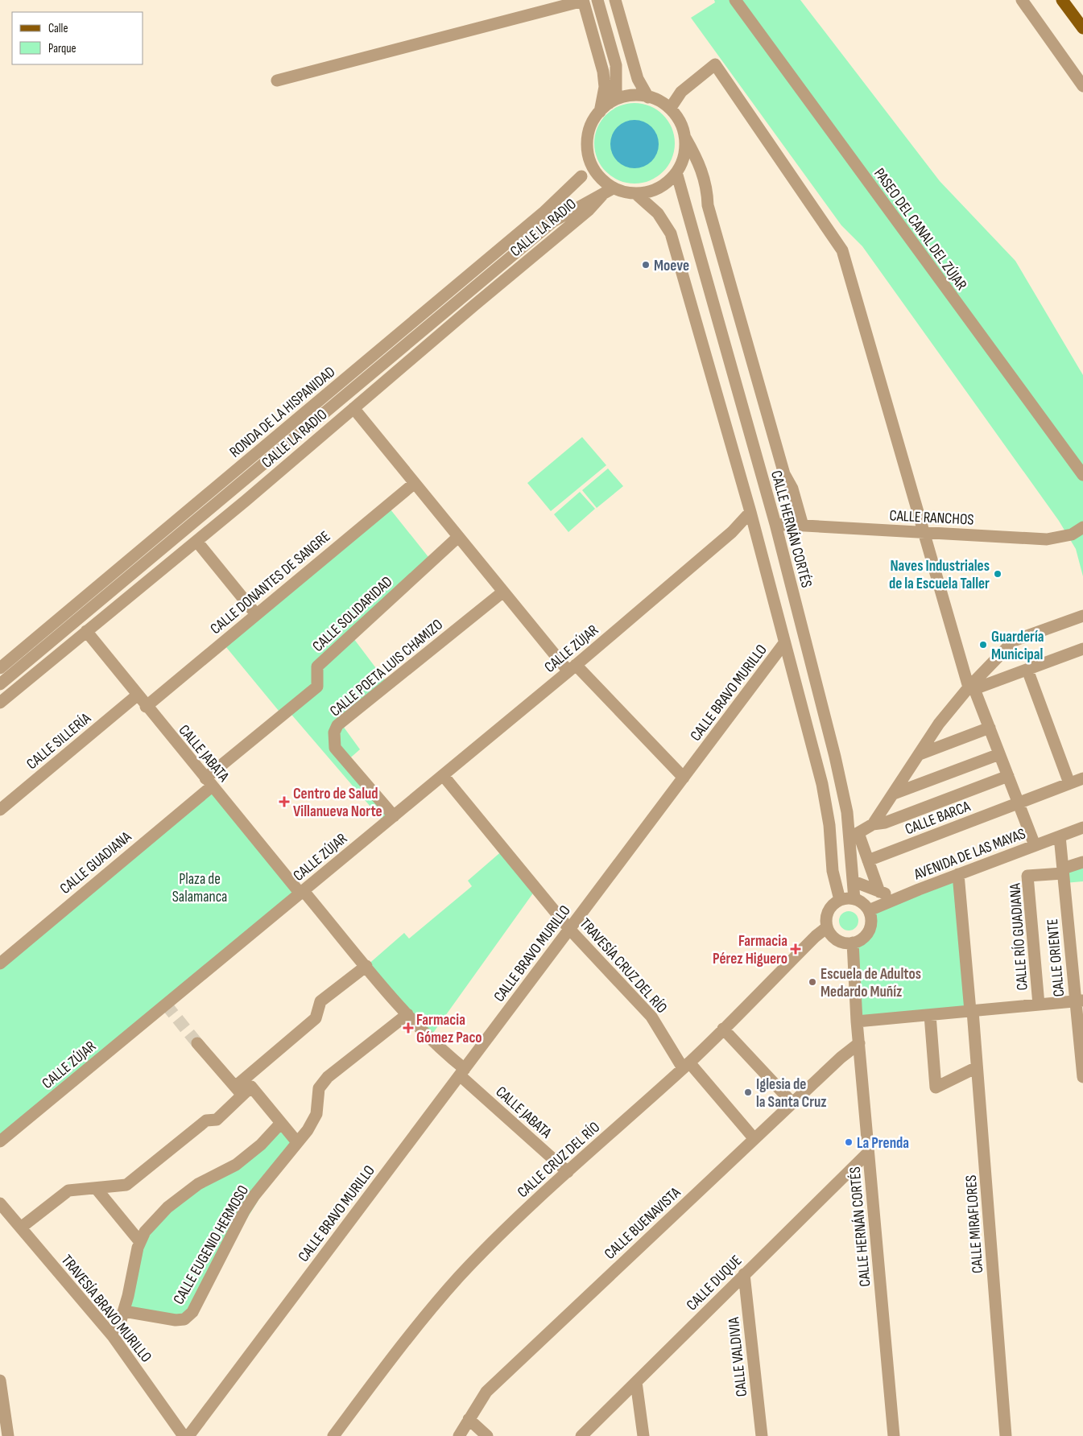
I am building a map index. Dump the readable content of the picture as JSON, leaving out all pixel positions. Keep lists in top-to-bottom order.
{
  "streets": {
    "street": [
      "CALLE LA RADIO",
      "PASEO DEL CANAL DEL ZÚJAR",
      "RONDA DE LA HISPANIDAD",
      "CALLE RANCHOS",
      "CALLE HERNÁN CORTÉS",
      "CALLE DONANTES DE SANGRE",
      "CALLE SOLIDARIDAD",
      "CALLE ZÚJAR",
      "CALLE POETA LUIS CHAMIZO",
      "CALLE BRAVO MURILLO",
      "CALLE SILLERÍA",
      "CALLE JABATA",
      "CALLE BARCA",
      "AVENIDA DE LAS MAYAS",
      "CALLE GUADIANA",
      "CALLE RÍO GUADIANA",
      "CALLE ORIENTE",
      "TRAVESÍA CRUZ DEL RÍO",
      "CALLE CRUZ DEL RÍO",
      "CALLE BUENAVISTA",
      "CALLE MIRAFLORES",
      "CALLE EUGENIO HERMOSO",
      "CALLE DUQUE",
      "TRAVESÍA BRAVO MURILLO",
      "CALLE VALDIVIA"
    ]
  },
  "crossings": [
    ["CALLE LA RADIO", "RONDA DE LA HISPANIDAD"],
    ["CALLE LA RADIO", "CALLE HERNÁN CORTÉS"],
    ["CALLE LA RADIO", "CALLE JABATA"],
    ["RONDA DE LA HISPANIDAD", "CALLE HERNÁN CORTÉS"],
    ["CALLE RANCHOS", "CALLE HERNÁN CORTÉS"],
    ["CALLE HERNÁN CORTÉS", "CALLE BARCA"],
    ["CALLE HERNÁN CORTÉS", "AVENIDA DE LAS MAYAS"],
    ["CALLE HERNÁN CORTÉS", "CALLE CRUZ DEL RÍO"],
    ["CALLE HERNÁN CORTÉS", "CALLE BUENAVISTA"],
    ["CALLE HERNÁN CORTÉS", "CALLE DUQUE"],
    ["CALLE DONANTES DE SANGRE", "CALLE JABATA"],
    ["CALLE SOLIDARIDAD", "CALLE JABATA"],
    ["CALLE SOLIDARIDAD", "CALLE GUADIANA"],
    ["CALLE ZÚJAR", "CALLE POETA LUIS CHAMIZO"],
    ["CALLE ZÚJAR", "CALLE JABATA"],
    ["CALLE ZÚJAR", "TRAVESÍA CRUZ DEL RÍO"],
    ["CALLE BRAVO MURILLO", "CALLE JABATA"],
    ["CALLE BRAVO MURILLO", "TRAVESÍA CRUZ DEL RÍO"],
    ["CALLE SILLERÍA", "CALLE JABATA"],
    ["CALLE JABATA", "CALLE GUADIANA"],
    ["CALLE JABATA", "CALLE CRUZ DEL RÍO"],
    ["CALLE JABATA", "CALLE EUGENIO HERMOSO"],
    ["AVENIDA DE LAS MAYAS", "CALLE ORIENTE"],
    ["AVENIDA DE LAS MAYAS", "CALLE CRUZ DEL RÍO"],
    ["AVENIDA DE LAS MAYAS", "CALLE MIRAFLORES"],
    ["CALLE RÍO GUADIANA", "CALLE ORIENTE"],
    ["TRAVESÍA CRUZ DEL RÍO", "CALLE CRUZ DEL RÍO"],
    ["TRAVESÍA CRUZ DEL RÍO", "CALLE BUENAVISTA"],
    ["CALLE EUGENIO HERMOSO", "TRAVESÍA BRAVO MURILLO"],
    ["CALLE DUQUE", "CALLE VALDIVIA"]
  ],
  "parks": ["Plaza de Salamanca"],
  "places": {
    "other": [
      "Moeve",
      "Naves Industriales de la Escuela Taller",
      "Guardería Municipal",
      "Escuela de Adultos Medardo Muñíz",
      "Iglesia de la Santa Cruz",
      "La Prenda"
    ],
    "health": ["Centro de Salud Villanueva Norte", "Farmacia Pérez Higuero", "Farmacia Gómez Paco"]
  },
  "legend": ["Calle", "Parque"]
}
